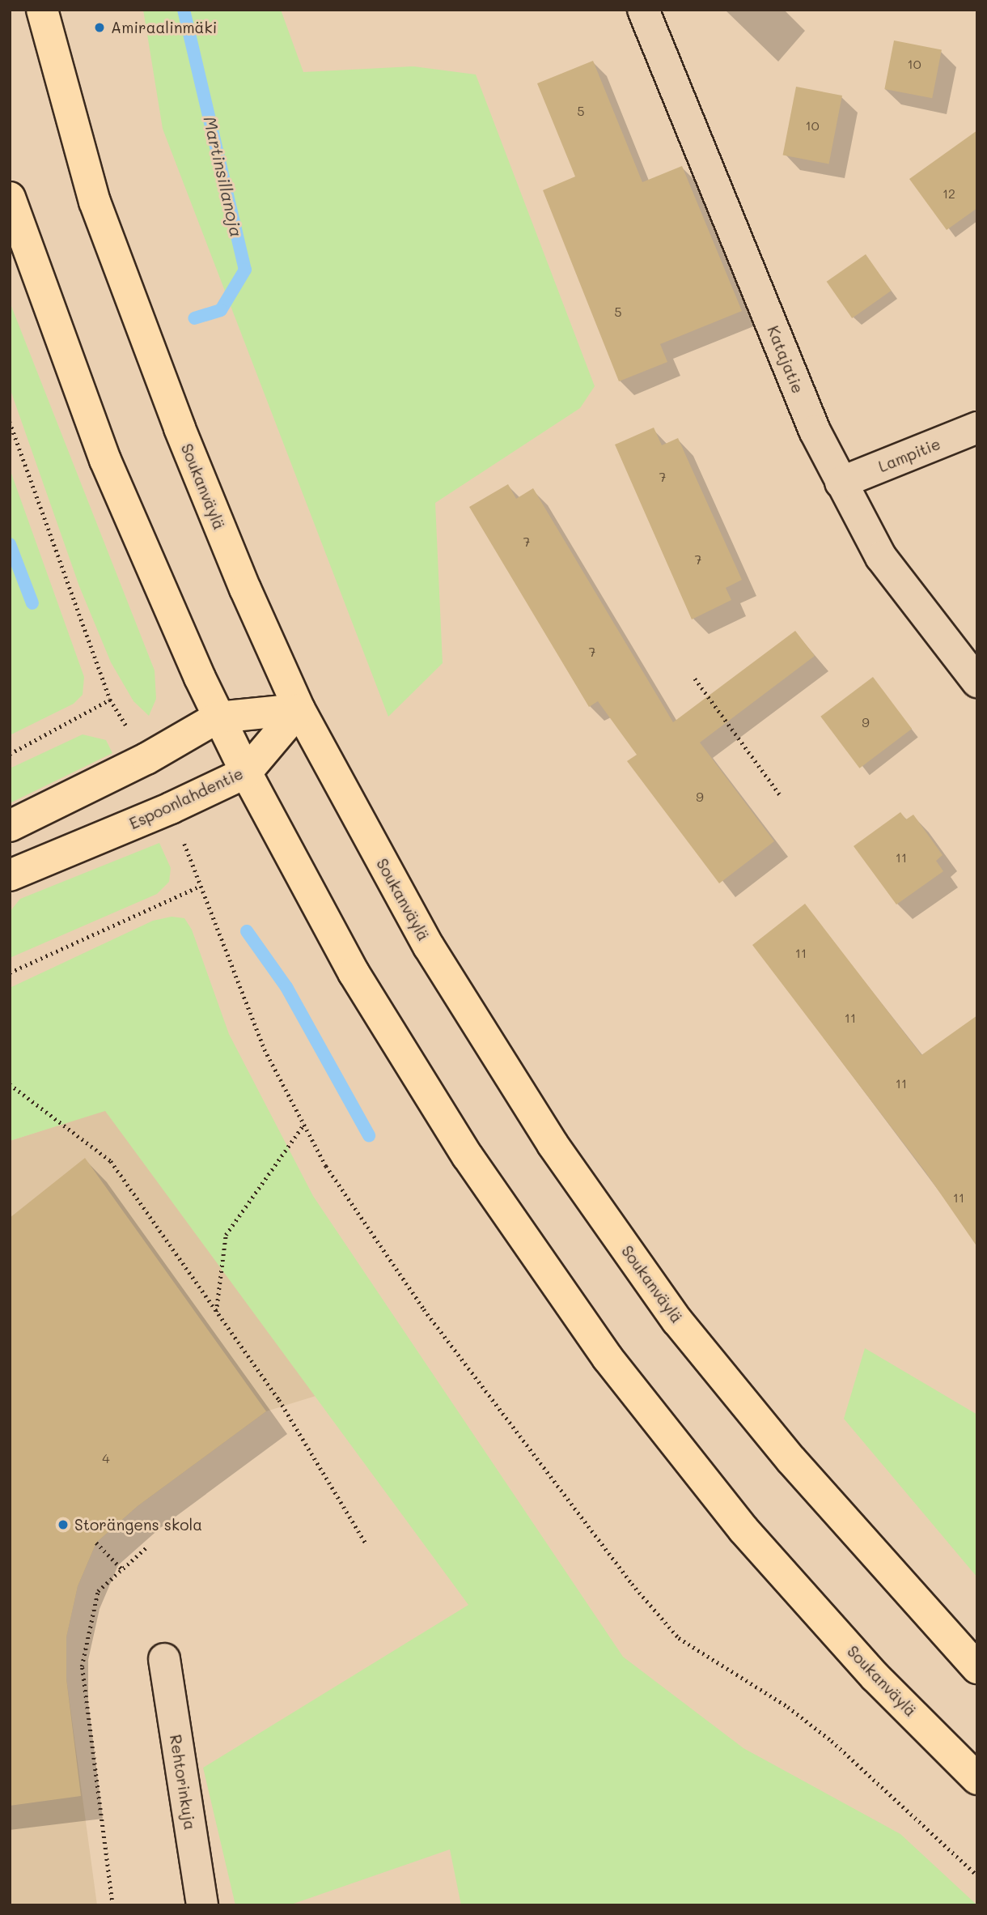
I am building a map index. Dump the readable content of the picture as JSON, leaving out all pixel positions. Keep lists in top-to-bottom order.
{
  "streets": {
    "main road": ["Soukanväylä", "Espoonlahdentie"],
    "street": ["Katajatie", "Lampitie", "Rehtorinkuja"]
  },
  "crossings": [
    ["Katajatie", "Lampitie"],
    ["Soukanväylä", "Espoonlahdentie"]
  ],
  "water": ["Martinsillanoja"],
  "places": ["Amiraalinmäki", "Storängens skola"],
  "house_numbers": [
    "10",
    "5",
    "10",
    "12",
    "5",
    "7",
    "7",
    "7",
    "7",
    "9",
    "9",
    "11",
    "11",
    "11",
    "11",
    "11",
    "4"
  ]
}
